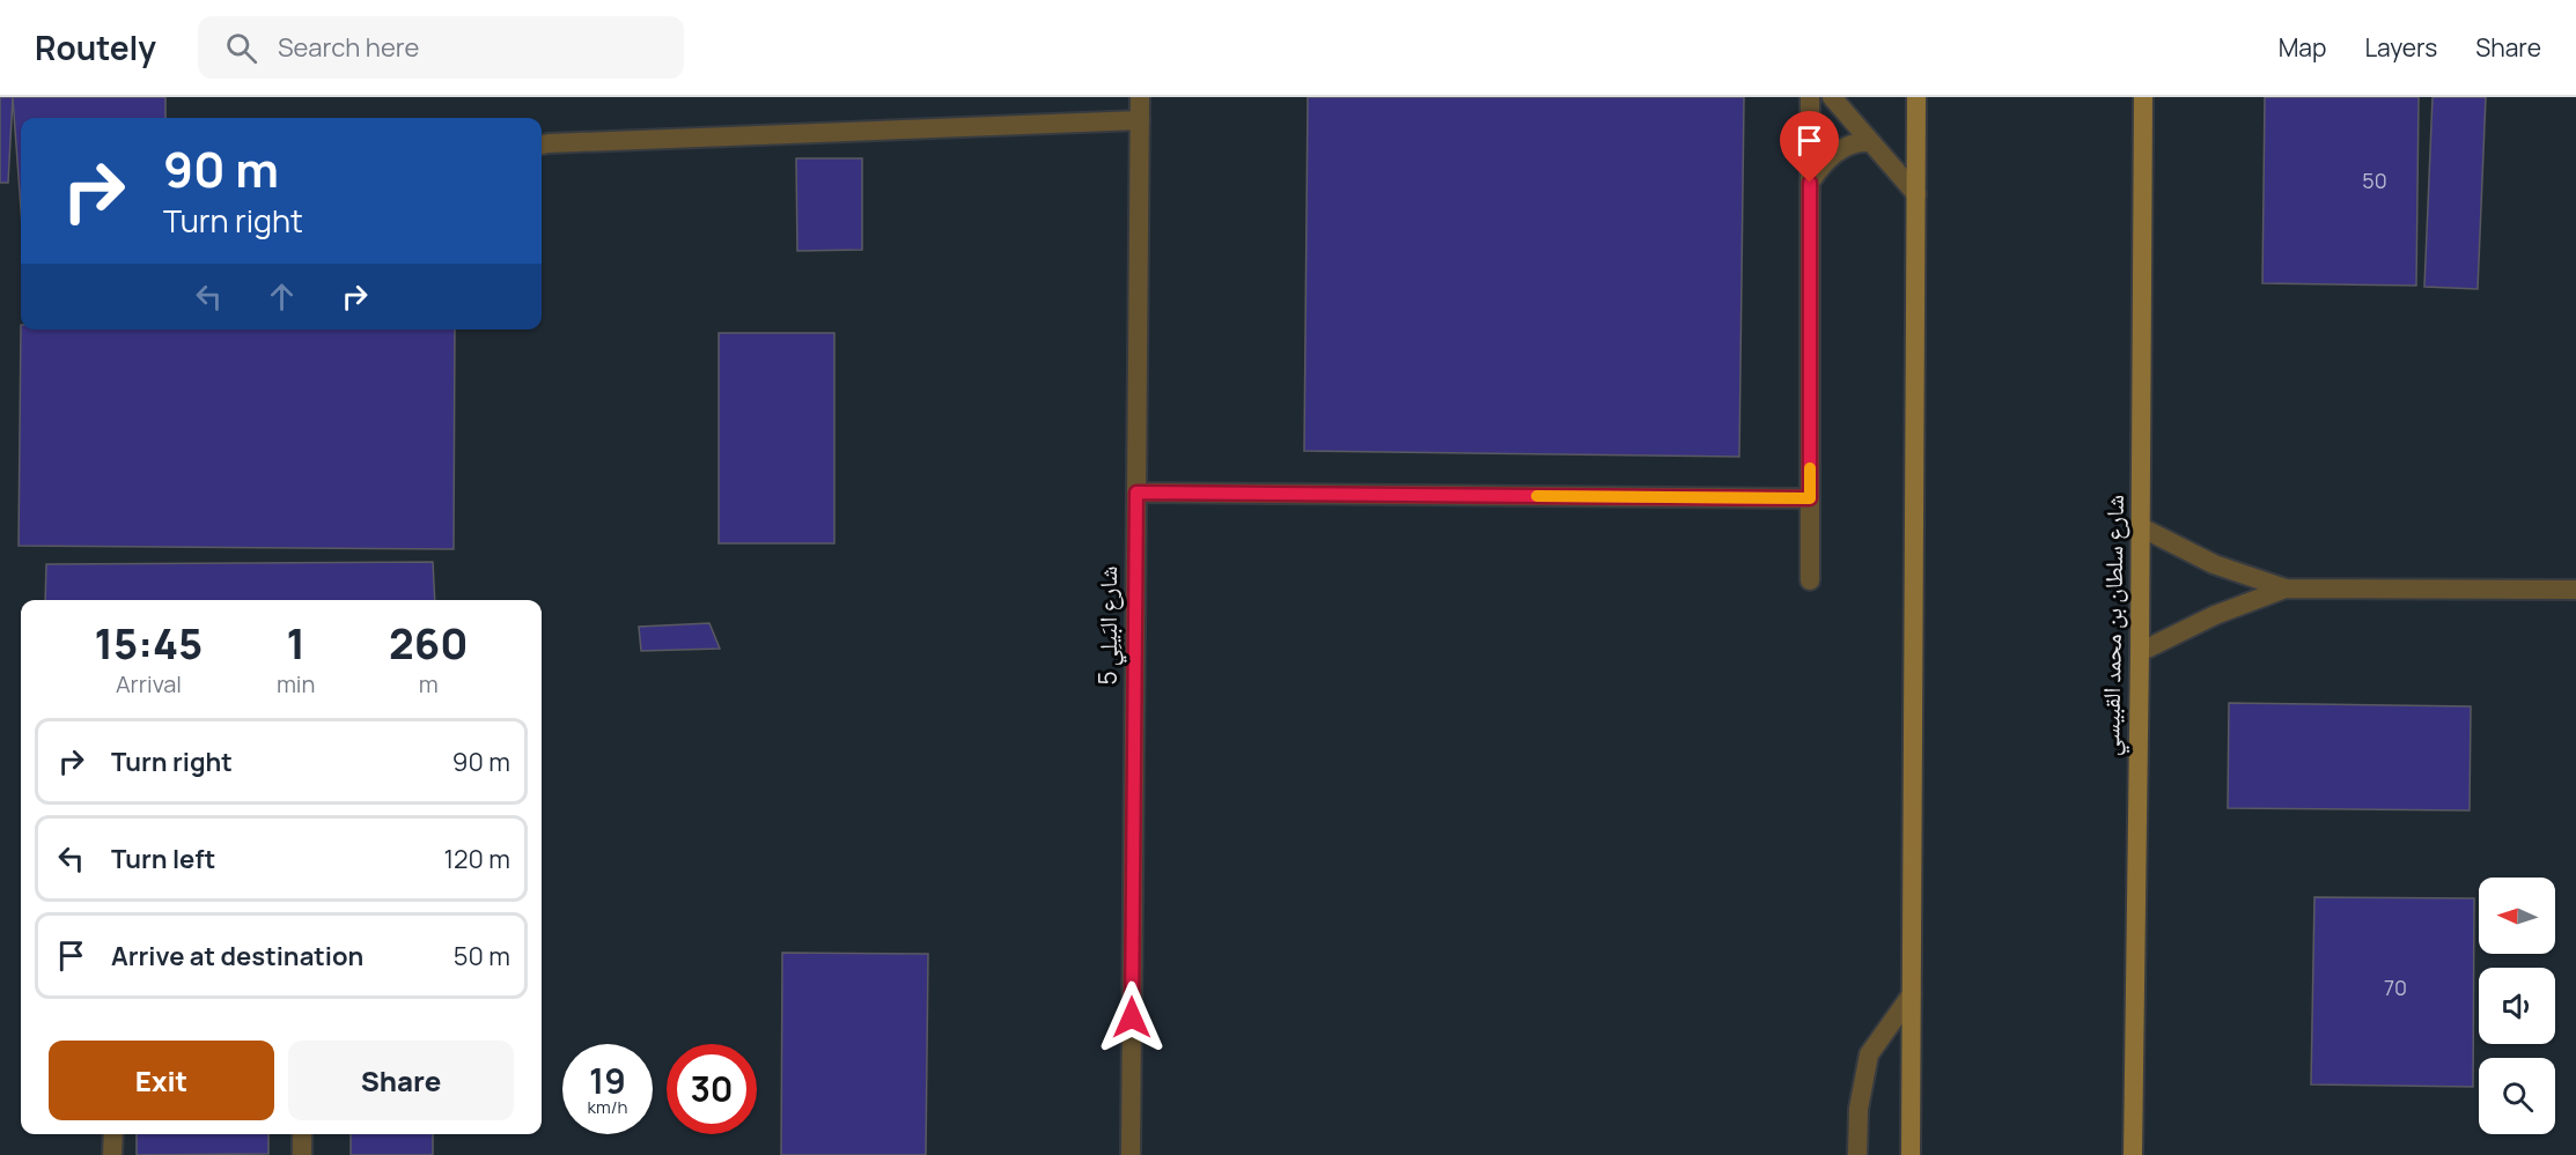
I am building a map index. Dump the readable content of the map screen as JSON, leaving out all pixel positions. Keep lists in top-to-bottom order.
{
  "streets": {
    "main road": ["شارع سلطان بن محمد القبيسي"],
    "street": ["شارع البَيلِي 5"]
  },
  "house_numbers": ["50", "70"],
  "north": "left",
  "page": {
    "header": "Routely",
    "search": "Search here",
    "nav": ["Map", "Layers", "Share"],
    "turn": ["90 m", "Turn right"],
    "eta": [
      "15:45",
      "Arrival",
      "1",
      "min",
      "260",
      "m"
    ],
    "list": [
      {
        "name": "Turn right",
        "value": "90 m"
      },
      {
        "name": "Turn left",
        "value": "120 m"
      },
      {
        "name": "Arrive at destination",
        "value": "50 m"
      }
    ],
    "buttons": ["Exit", "Share"],
    "speed": "19 km/h",
    "limit": "30"
  }
}
